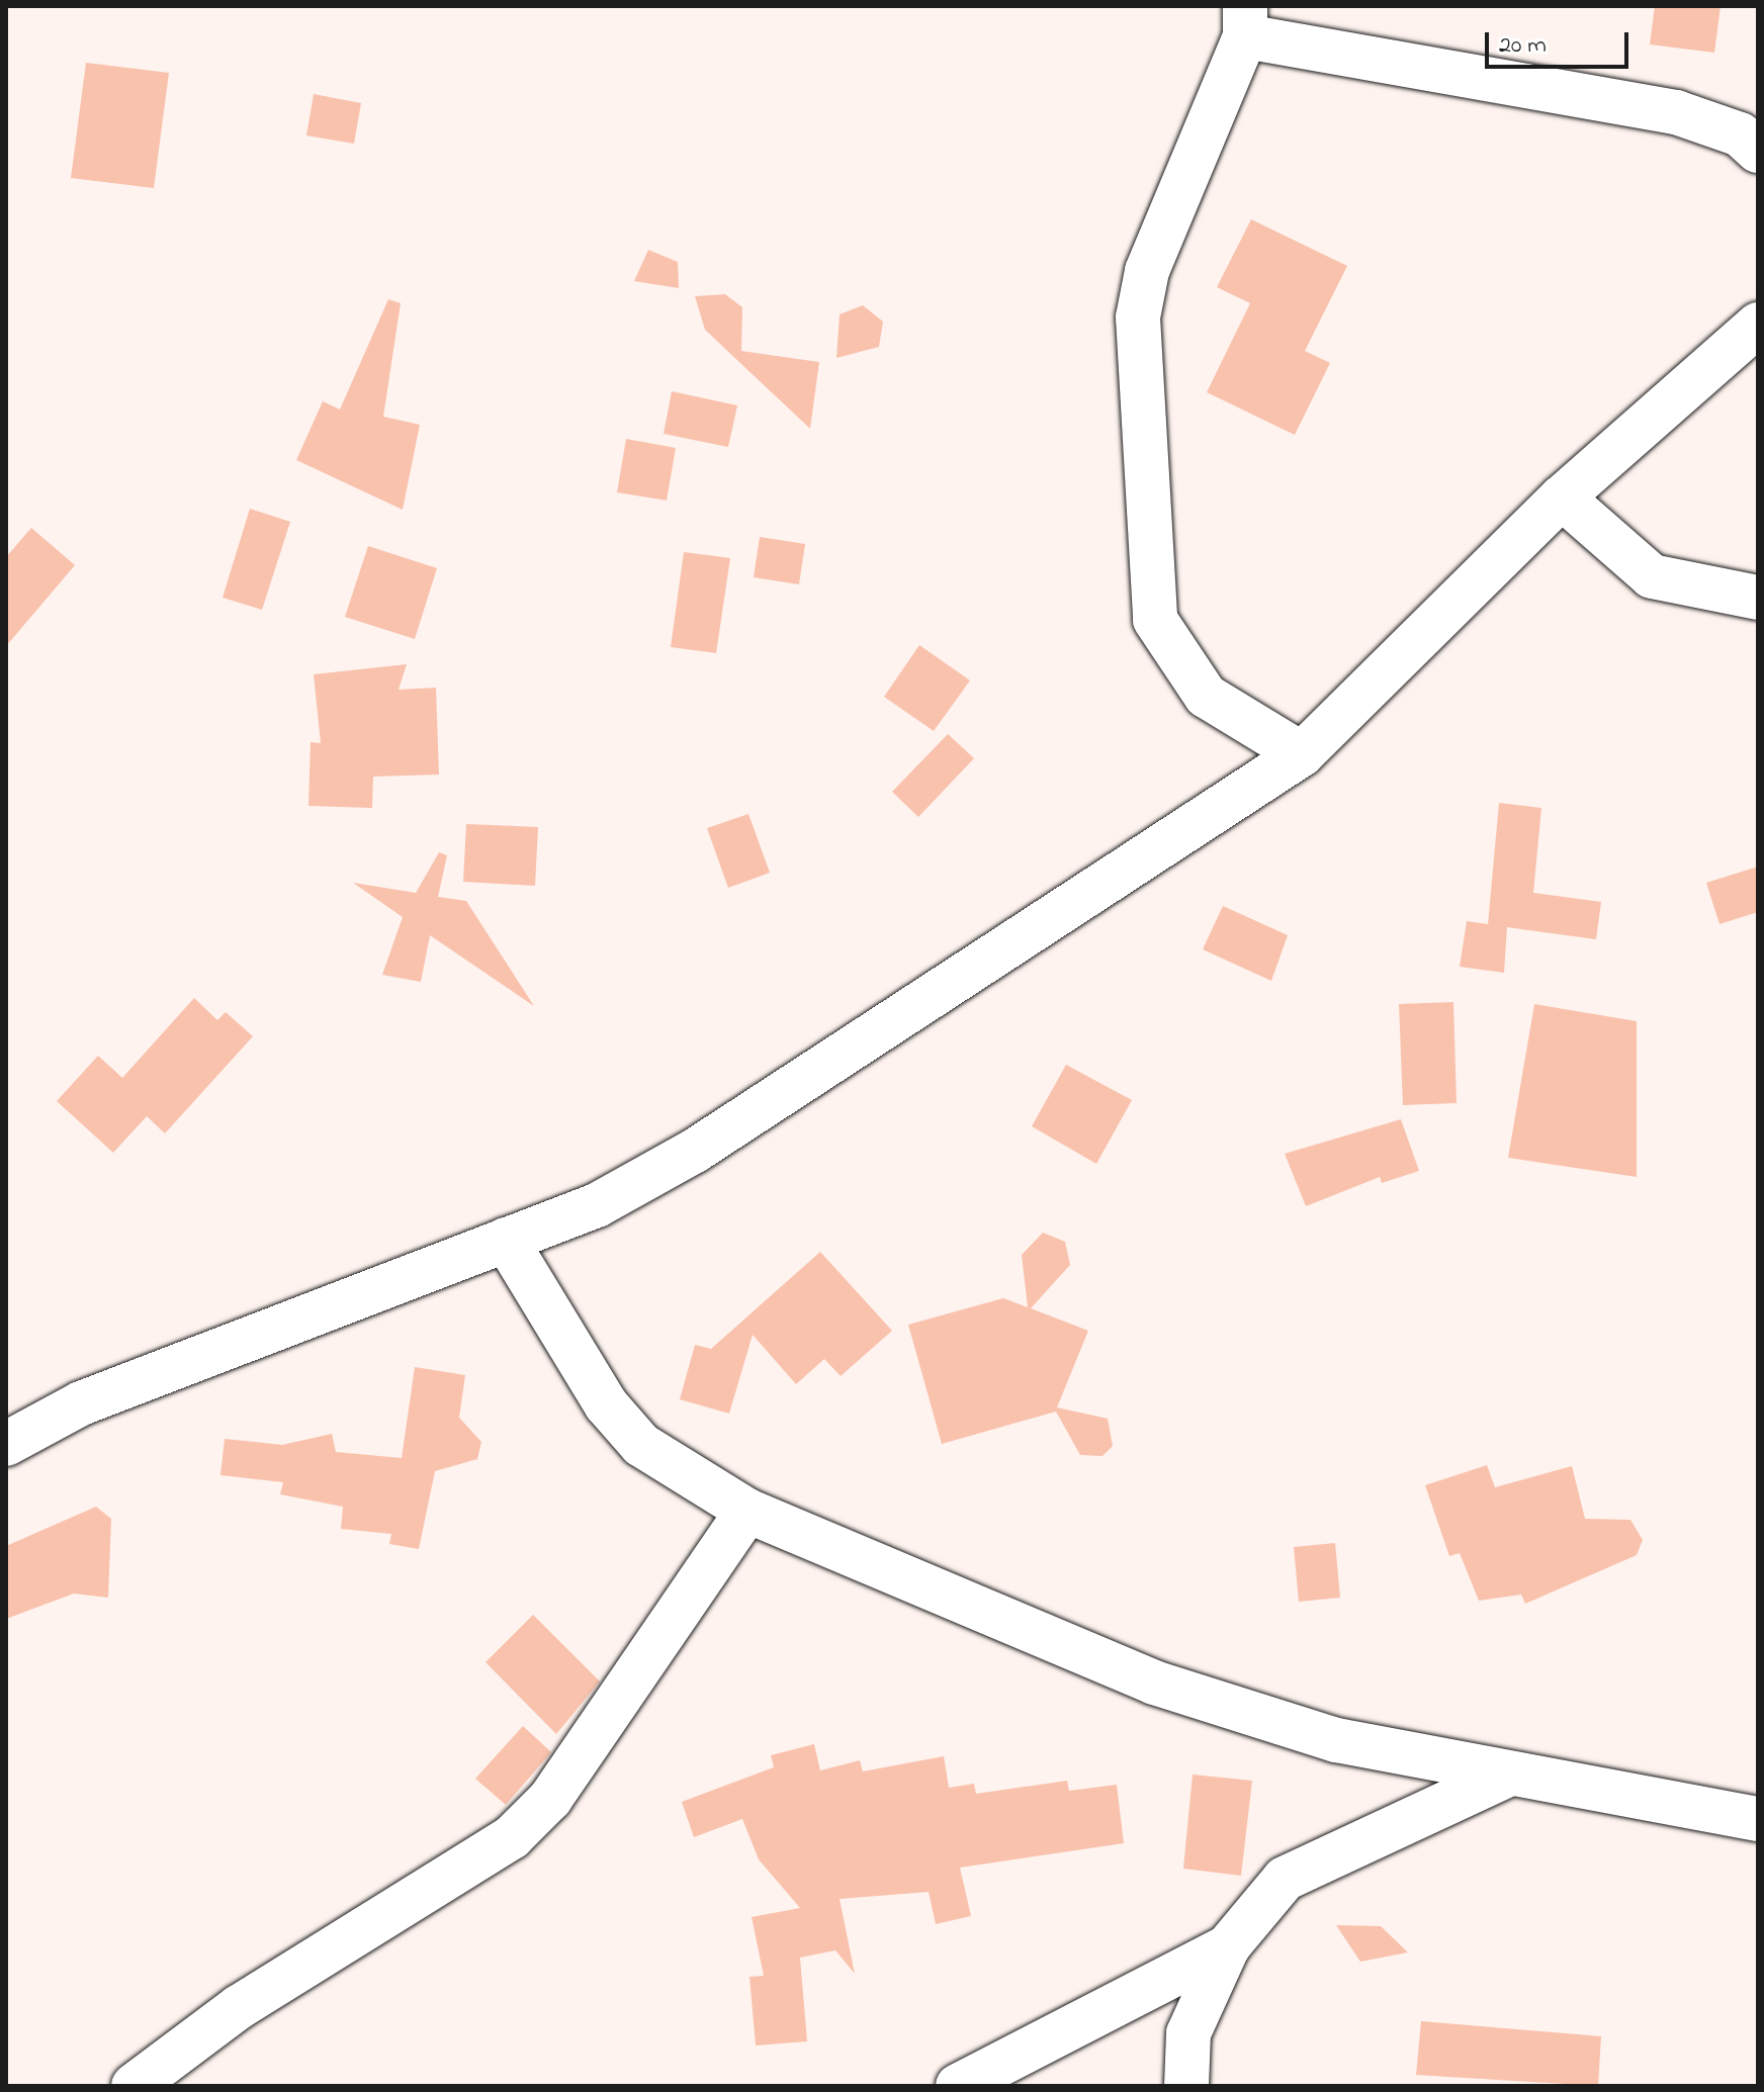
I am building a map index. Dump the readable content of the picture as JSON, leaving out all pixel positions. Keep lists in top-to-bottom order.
{
  "scale_bar": "20 m"
}
